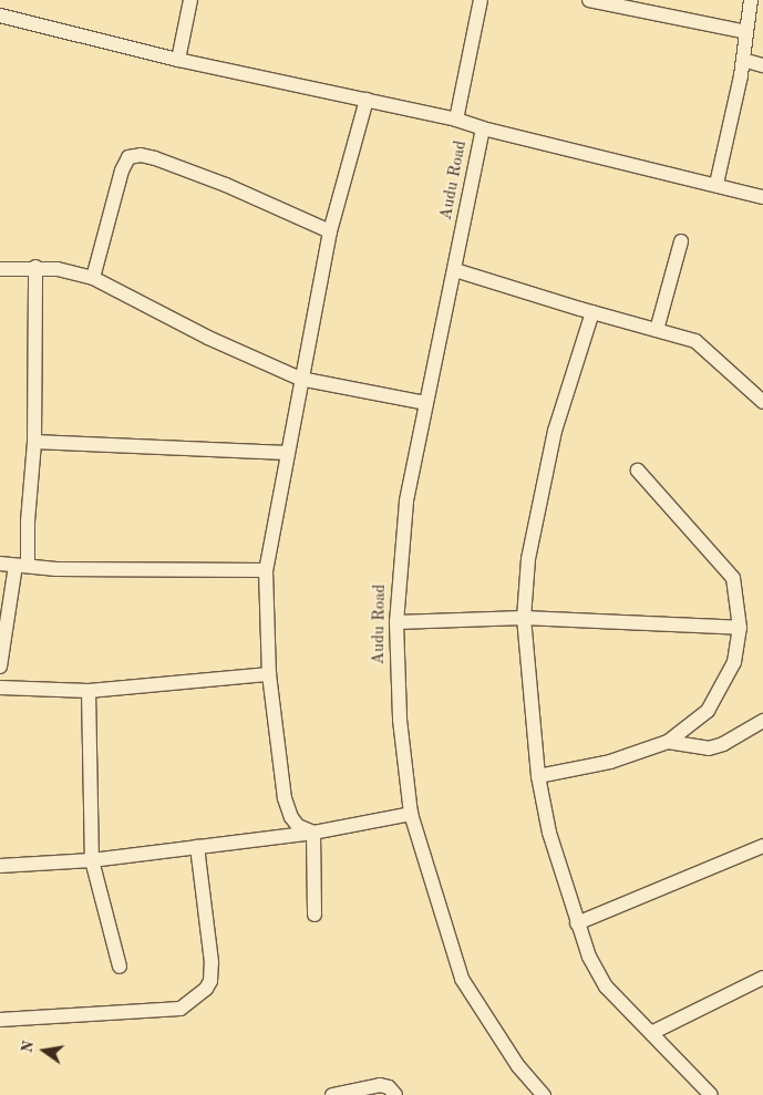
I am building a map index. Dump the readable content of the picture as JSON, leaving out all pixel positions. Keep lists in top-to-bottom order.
{
  "streets": {
    "street": ["Audu Road"]
  },
  "north": "left"
}
